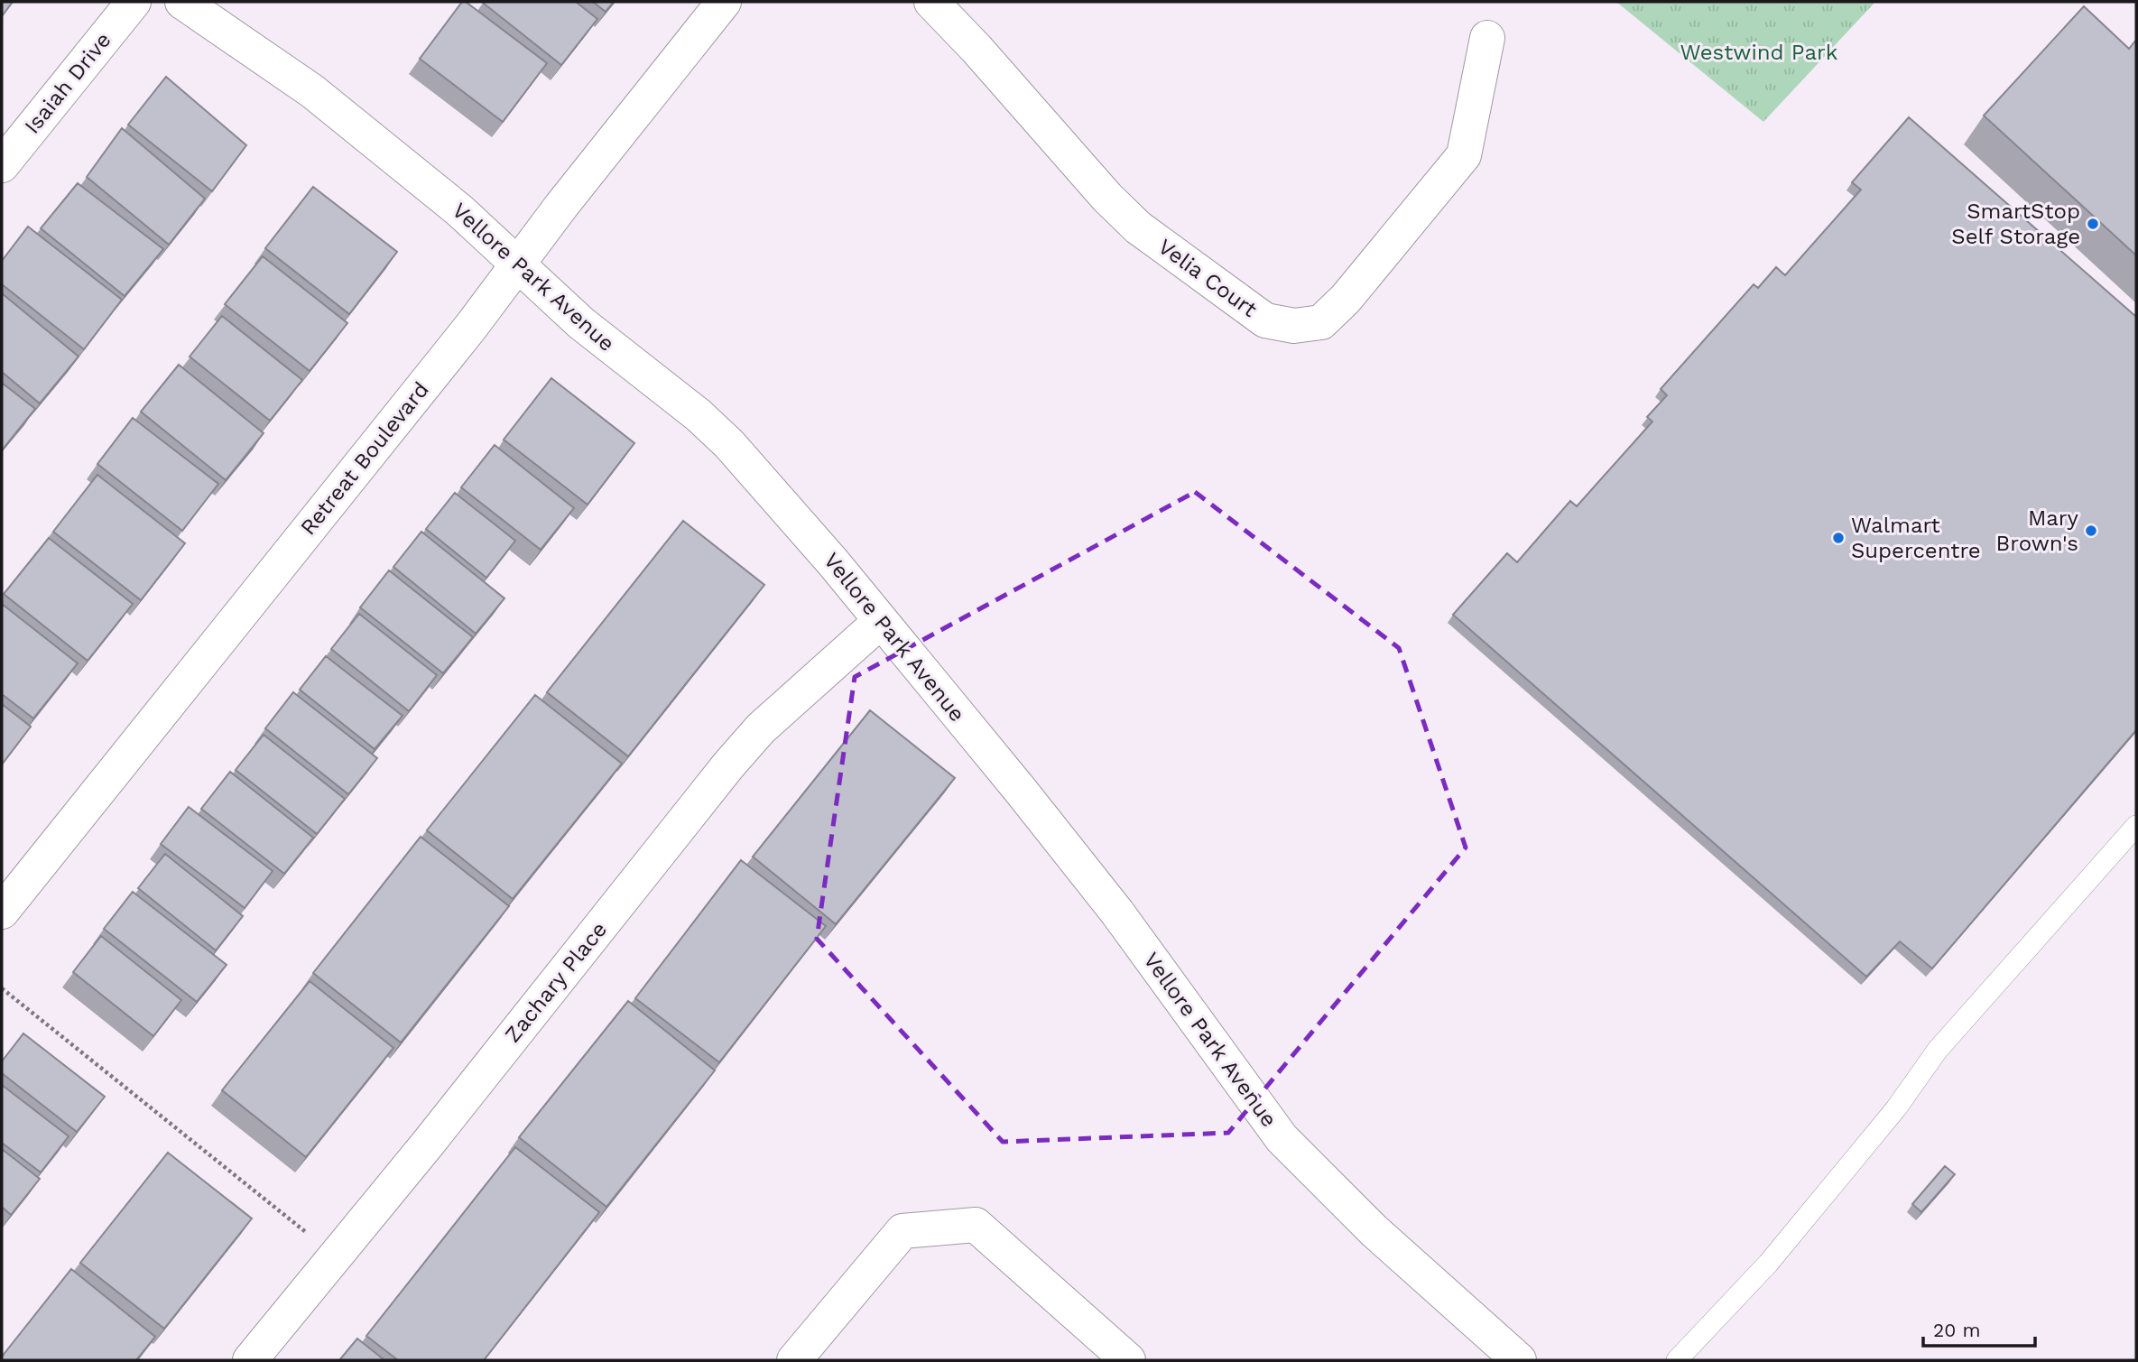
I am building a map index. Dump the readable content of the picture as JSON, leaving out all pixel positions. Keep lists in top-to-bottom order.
{
  "streets": {
    "street": [
      "Isaiah Drive",
      "Vellore Park Avenue",
      "Velia Court",
      "Retreat Boulevard",
      "Zachary Place"
    ]
  },
  "crossings": [
    ["Vellore Park Avenue", "Retreat Boulevard"],
    ["Vellore Park Avenue", "Zachary Place"]
  ],
  "parks": ["Westwind Park"],
  "places": ["SmartStop Self Storage", "Mary Brown's", "Walmart Supercentre"],
  "scale_bar": "20 m"
}
